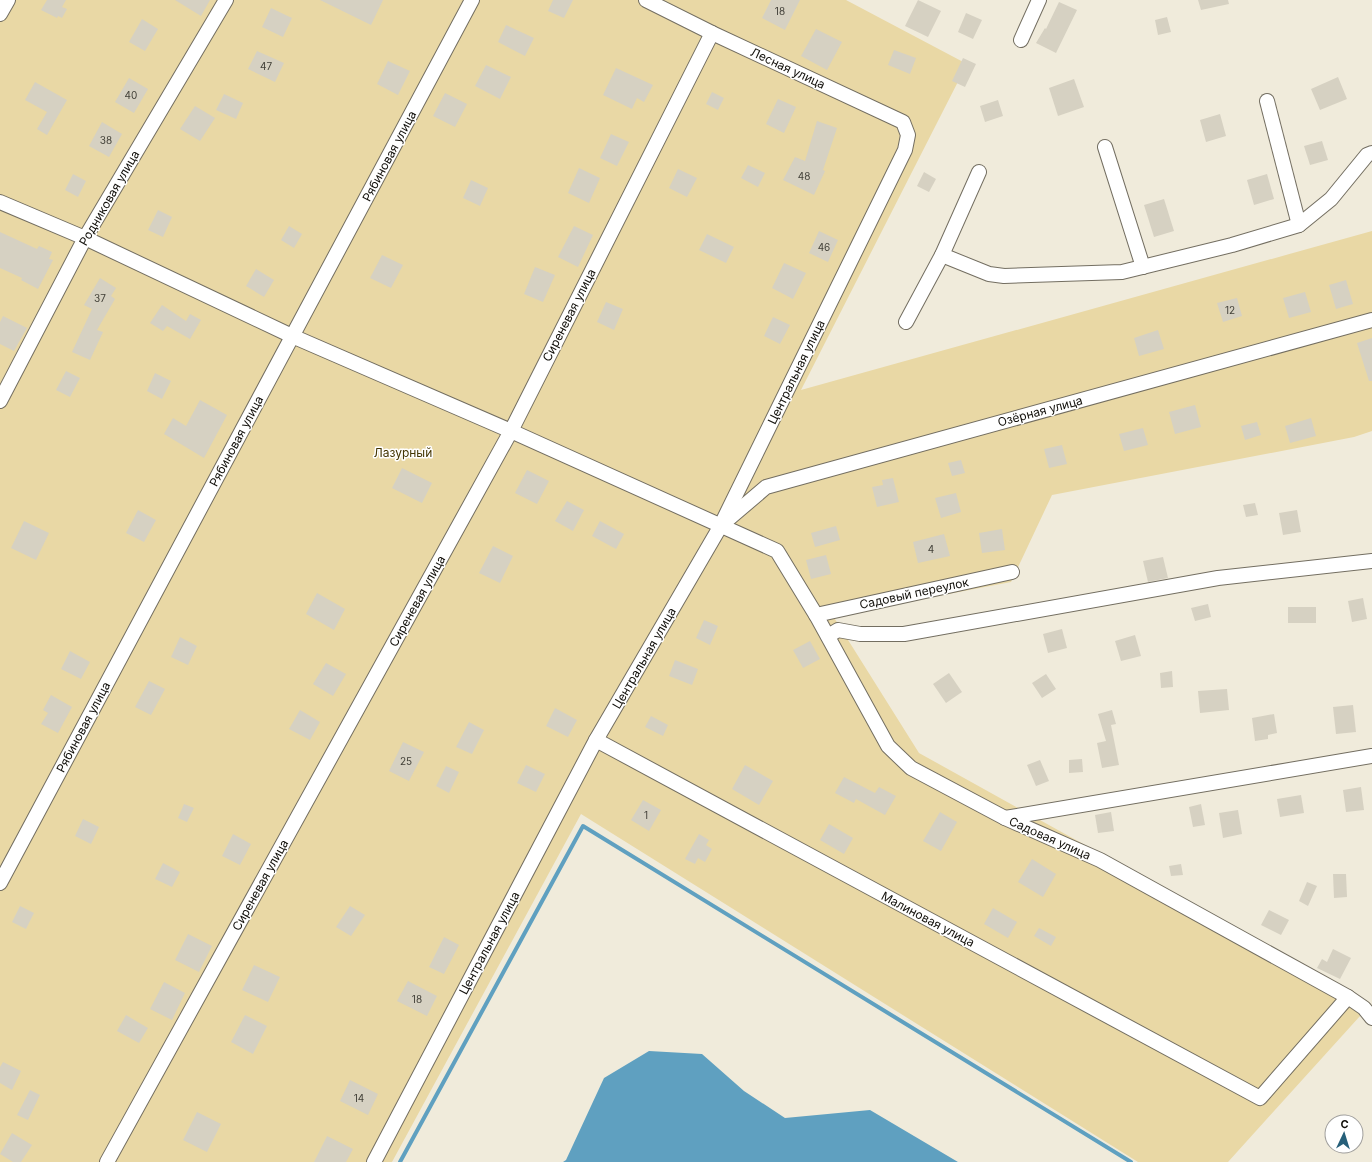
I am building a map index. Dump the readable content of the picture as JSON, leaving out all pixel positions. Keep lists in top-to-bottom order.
{
  "streets": {
    "street": [
      "Лесная улица",
      "Рябиновая улица",
      "Родниковая улица",
      "Сиреневая улица",
      "Центральная улица",
      "Озёрная улица",
      "Садовый переулок",
      "Садовая улица",
      "Малиновая улица"
    ]
  },
  "crossings": [
    ["Лесная улица", "Сиреневая улица"],
    ["Лесная улица", "Центральная улица"],
    ["Рябиновая улица", "Садовая улица"],
    ["Родниковая улица", "Садовая улица"],
    ["Сиреневая улица", "Садовая улица"],
    ["Центральная улица", "Озёрная улица"],
    ["Центральная улица", "Садовая улица"],
    ["Центральная улица", "Малиновая улица"],
    ["Озёрная улица", "Садовая улица"],
    ["Садовый переулок", "Садовая улица"],
    ["Садовая улица", "Малиновая улица"]
  ],
  "parks": ["Лазурный"],
  "house_numbers": [
    "18",
    "47",
    "40",
    "38",
    "48",
    "46",
    "37",
    "12",
    "4",
    "25",
    "1",
    "18",
    "14"
  ],
  "north": "top"
}
